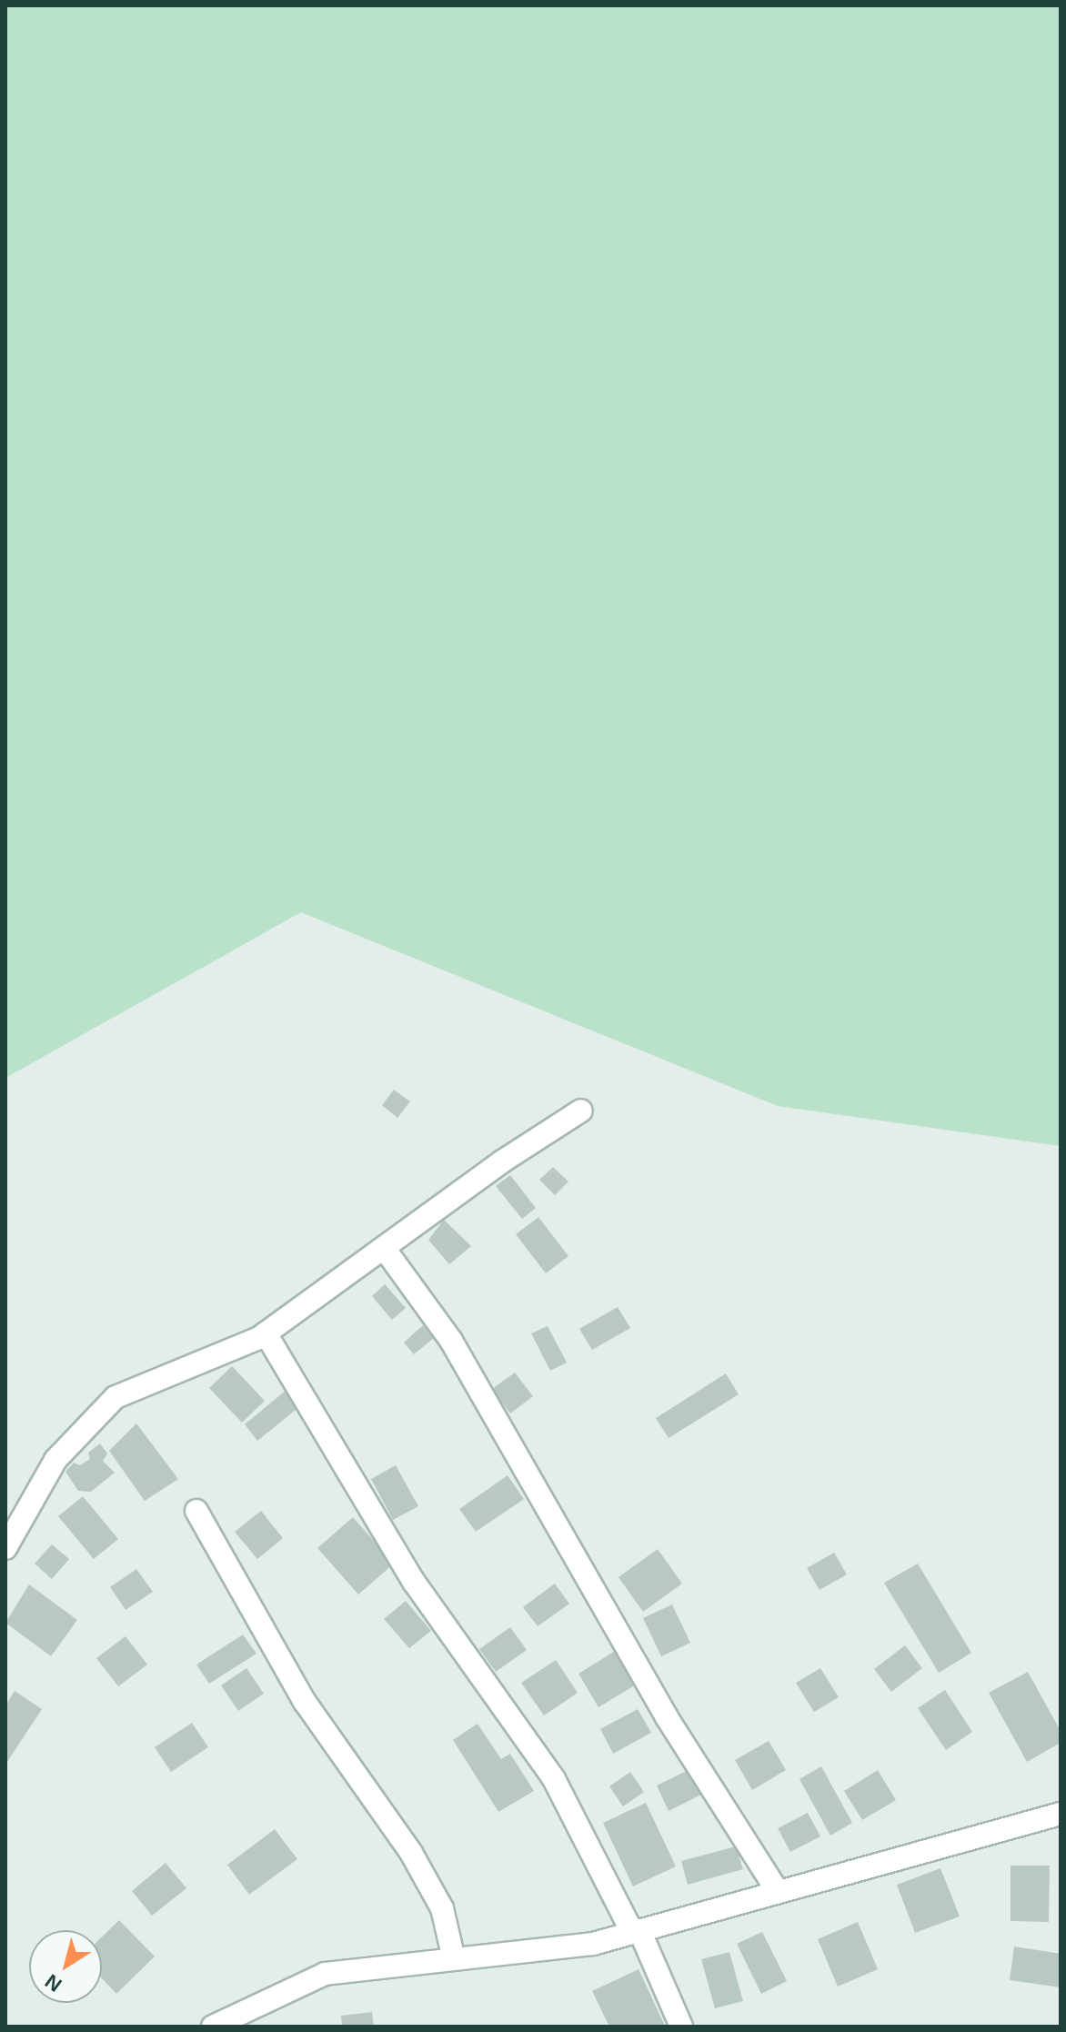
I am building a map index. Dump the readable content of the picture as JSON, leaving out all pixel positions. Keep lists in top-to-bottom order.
{
  "north": "bottom left"
}
